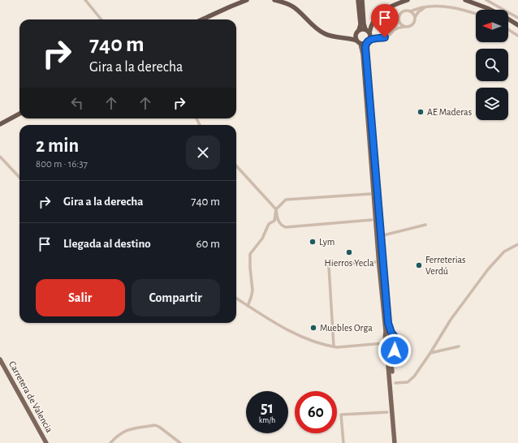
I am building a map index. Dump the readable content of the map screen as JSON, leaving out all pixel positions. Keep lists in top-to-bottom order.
{
  "streets": {
    "main road": ["Carretera de Valencia"]
  },
  "places": [
    "AE Maderas",
    "Lym",
    "Hierros Yecla",
    "Ferreterias Verdú",
    "Muebles Orga"
  ],
  "north": "left",
  "page": {
    "turn": ["740 m", "Gira a la derecha"],
    "heading": ["2 min", "800 m · 16:37"],
    "list": [
      {
        "name": "Gira a la derecha",
        "value": "740 m"
      },
      {
        "name": "Llegada al destino",
        "value": "60 m"
      }
    ],
    "buttons": ["Salir", "Compartir"],
    "speed": "51 km/h",
    "limit": "60"
  }
}
